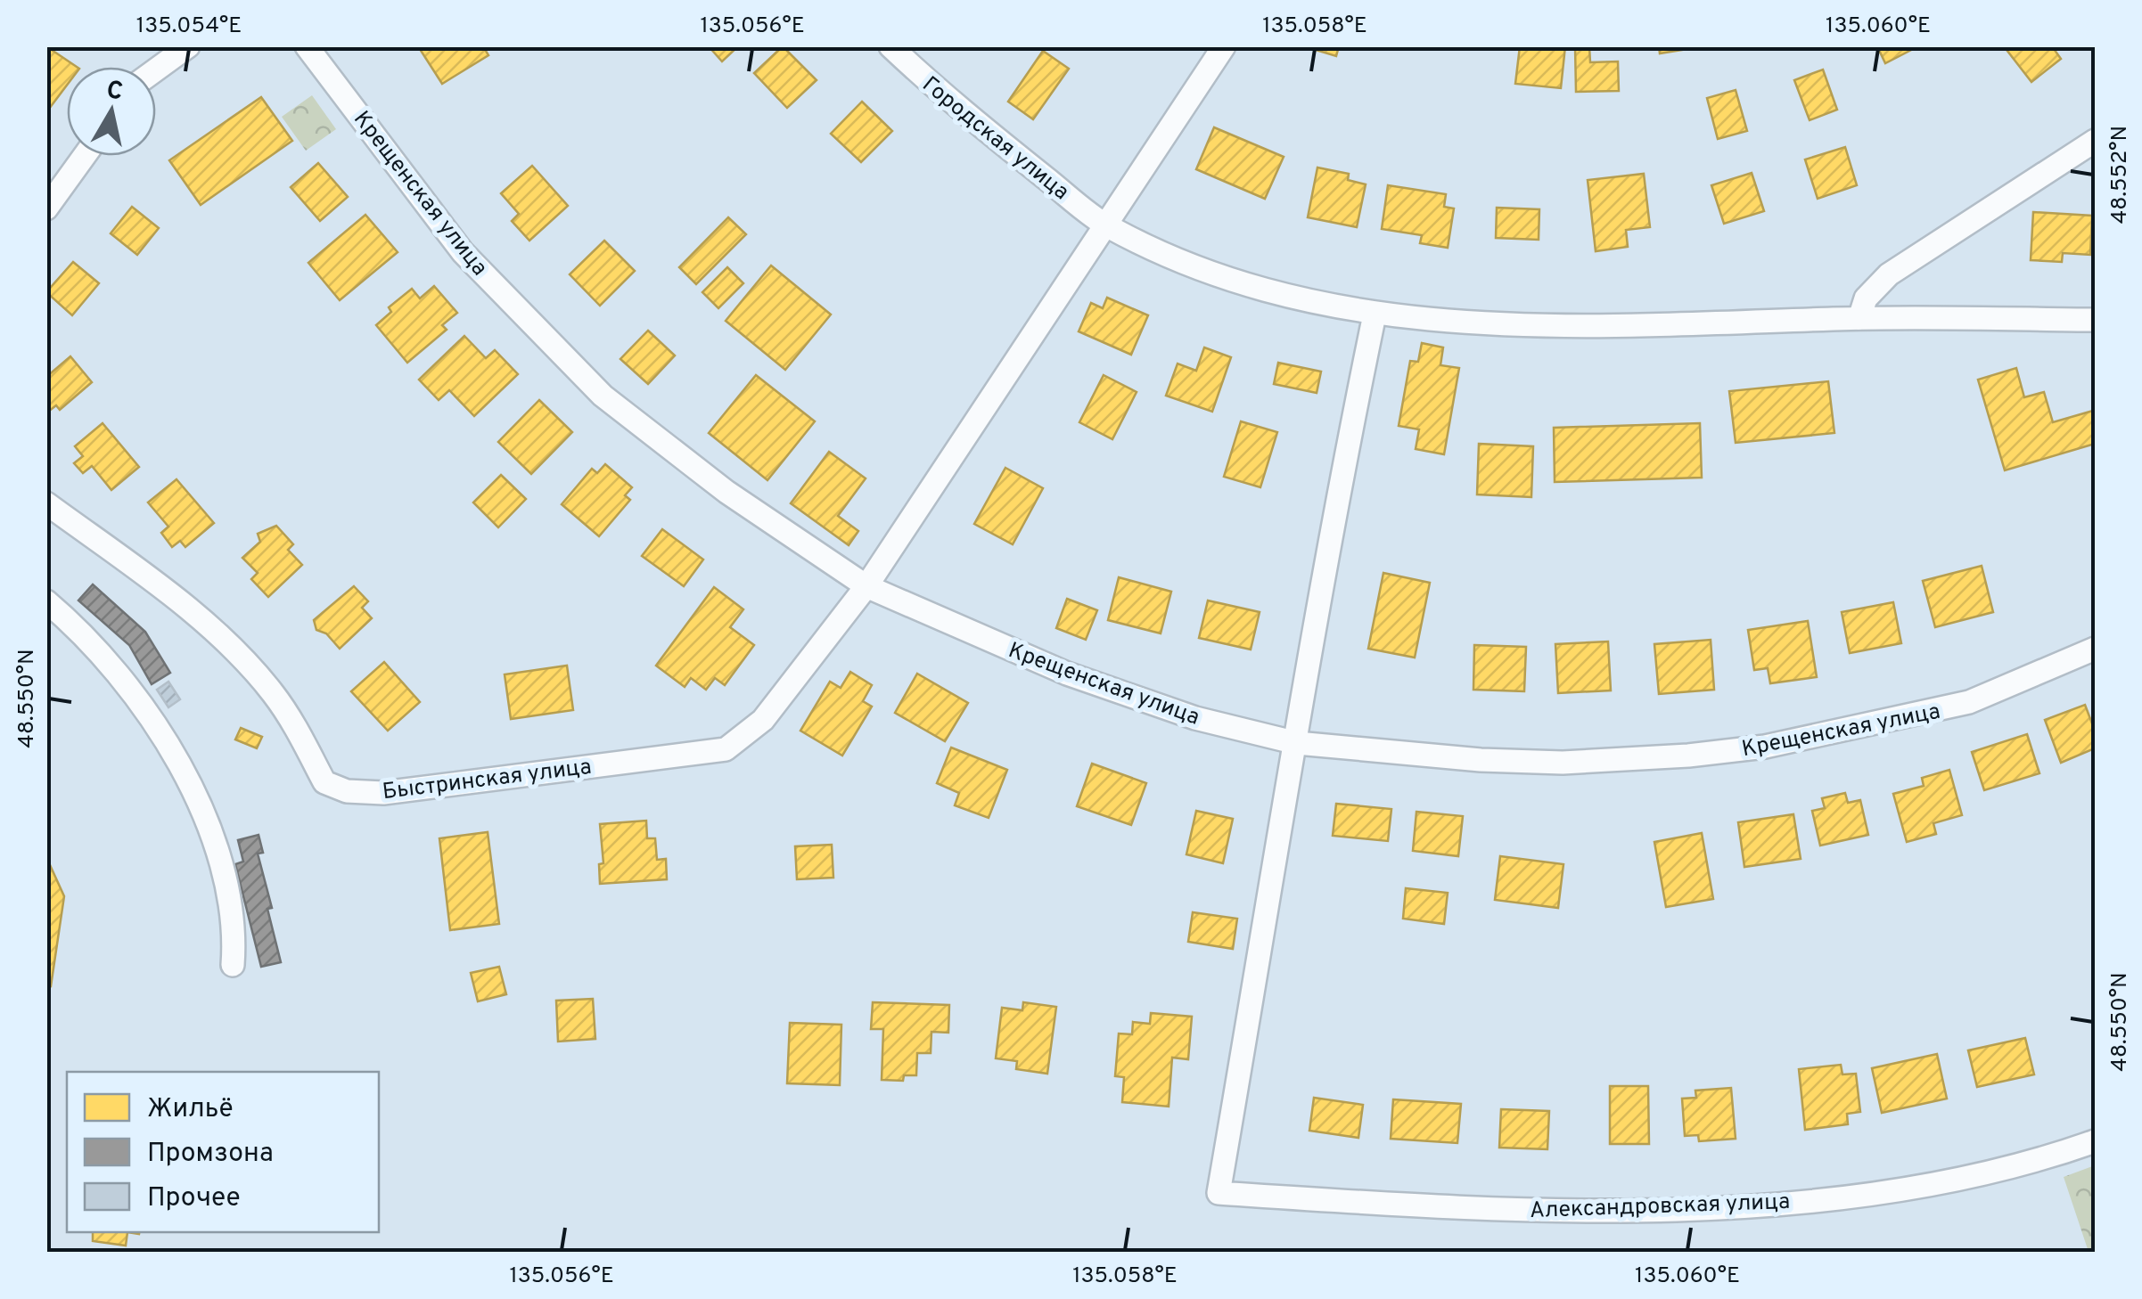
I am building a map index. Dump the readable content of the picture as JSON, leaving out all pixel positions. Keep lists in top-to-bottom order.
{
  "streets": {
    "street": [
      "Городская улица",
      "Крещенская улица",
      "Быстринская улица",
      "Александровская улица"
    ]
  },
  "crossings": [
    ["Городская улица", "Быстринская улица"],
    ["Крещенская улица", "Быстринская улица"],
    ["Крещенская улица", "Александровская улица"]
  ],
  "legend": ["Жильё", "Промзона", "Прочее"],
  "north": "top",
  "coordinates": [
    "135.054°E",
    "135.056°E",
    "135.058°E",
    "135.060°E",
    "48.552°N",
    "48.550°N"
  ]
}
